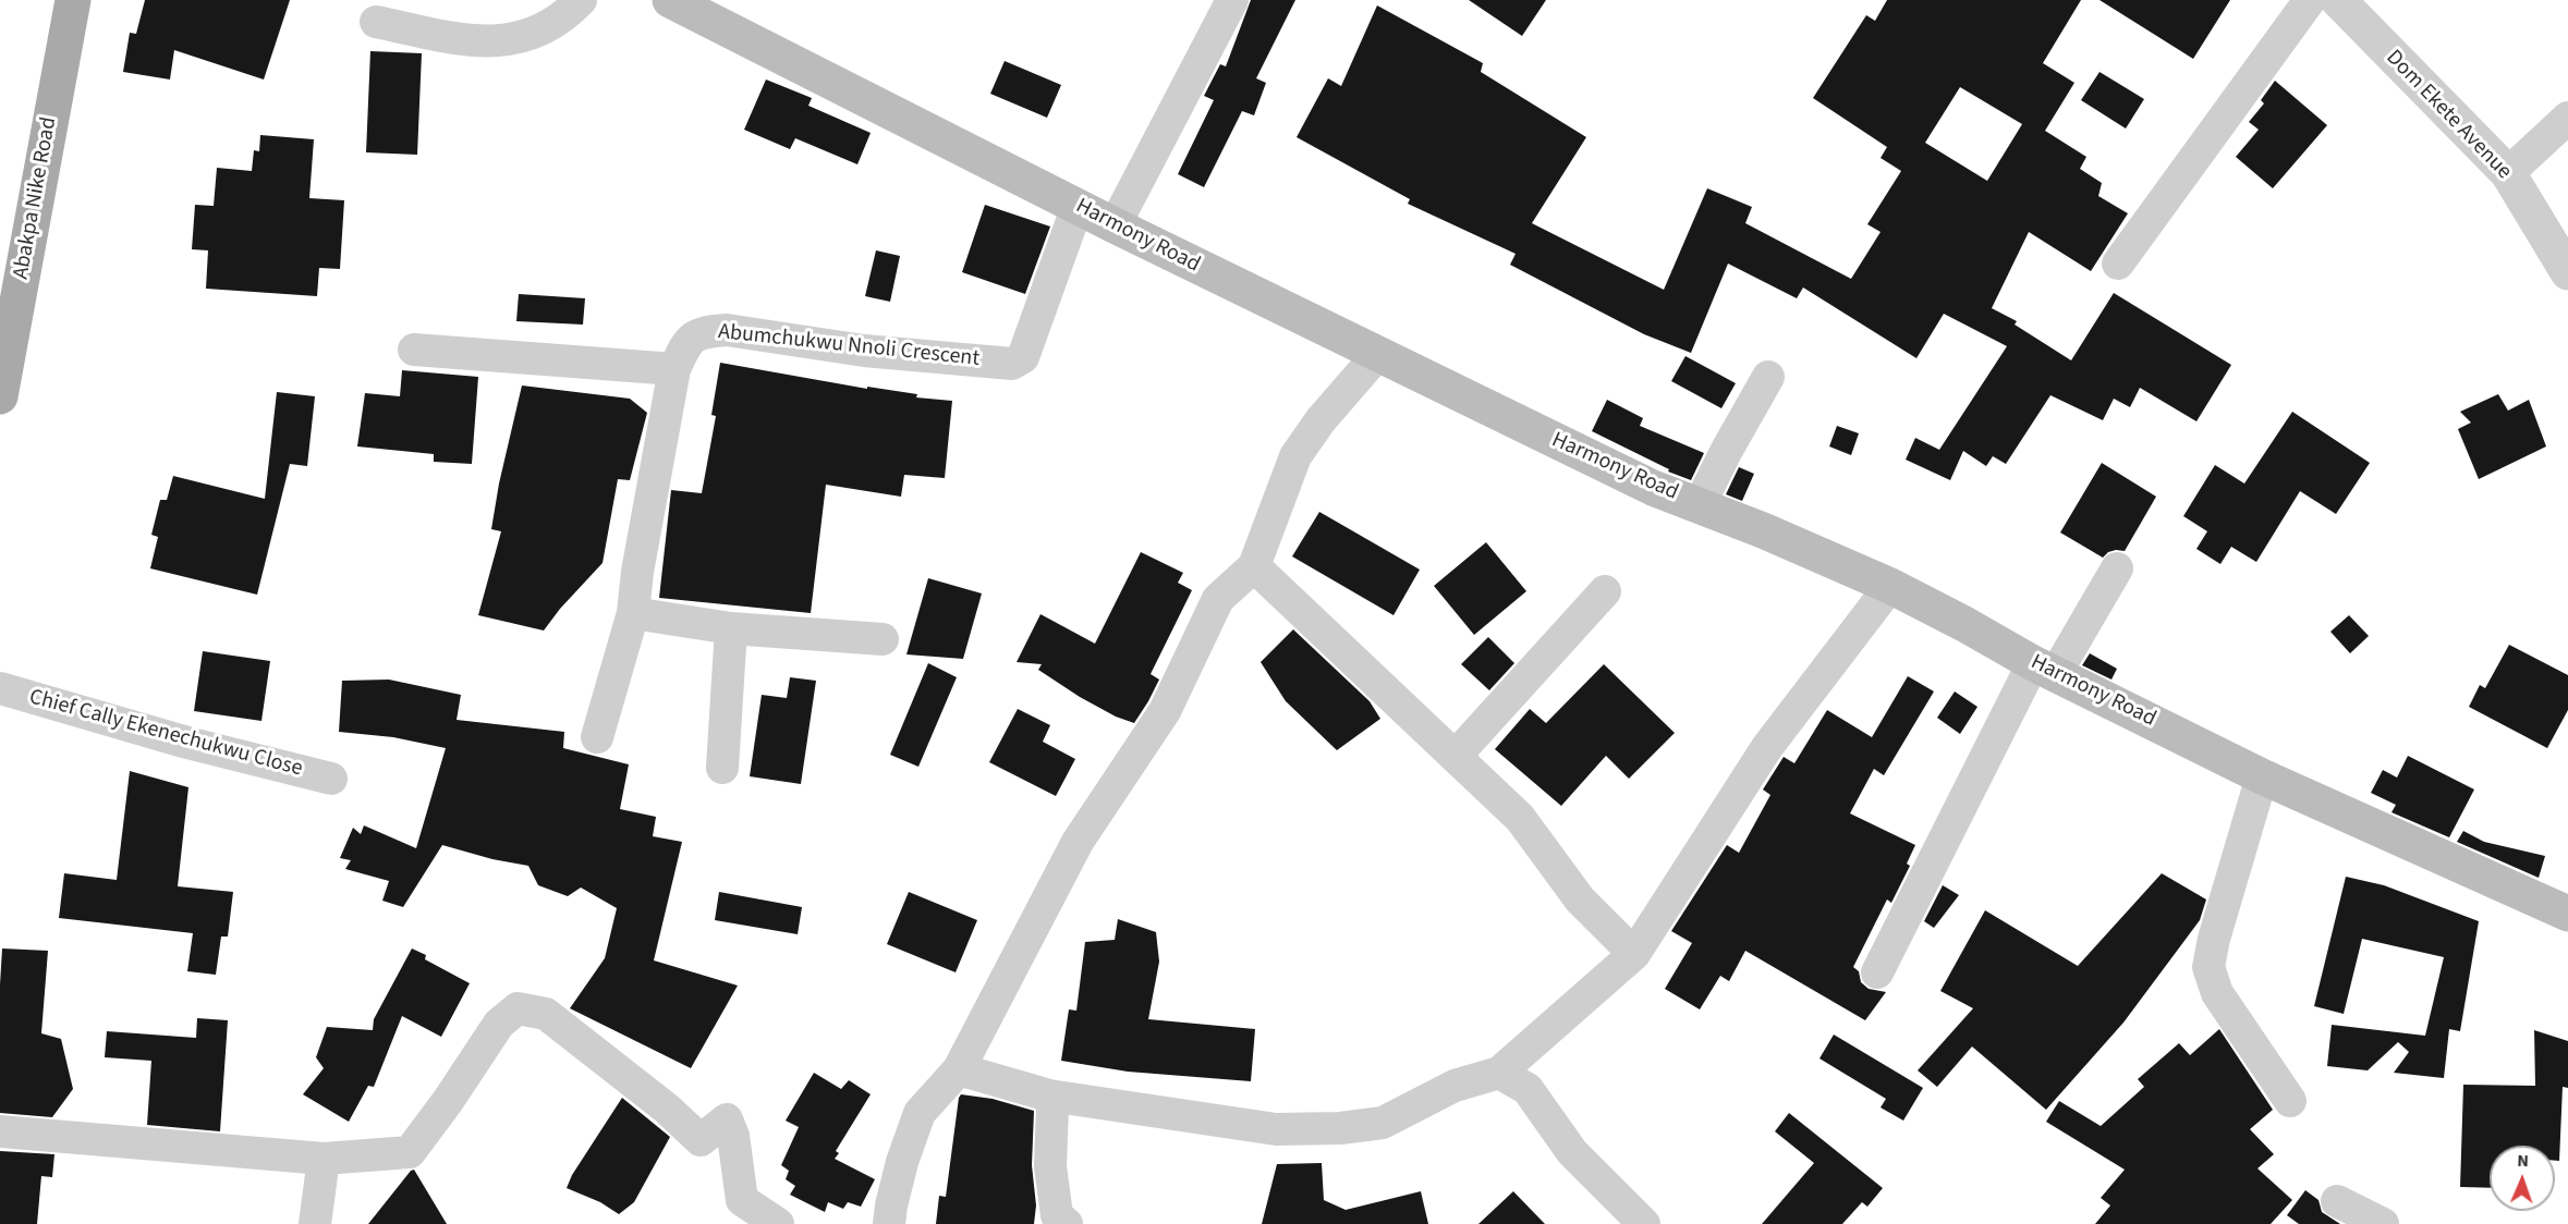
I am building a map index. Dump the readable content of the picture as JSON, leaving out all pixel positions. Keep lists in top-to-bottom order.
{
  "streets": {
    "main road": ["Abakpa Nike Road", "Harmony Road"],
    "street": ["Dom Ekete Avenue", "Abumchukwu Nnoli Crescent", "Chief Cally Ekenechukwu Close"]
  },
  "crossings": [
    ["Harmony Road", "Abumchukwu Nnoli Crescent"]
  ],
  "north": "top"
}
